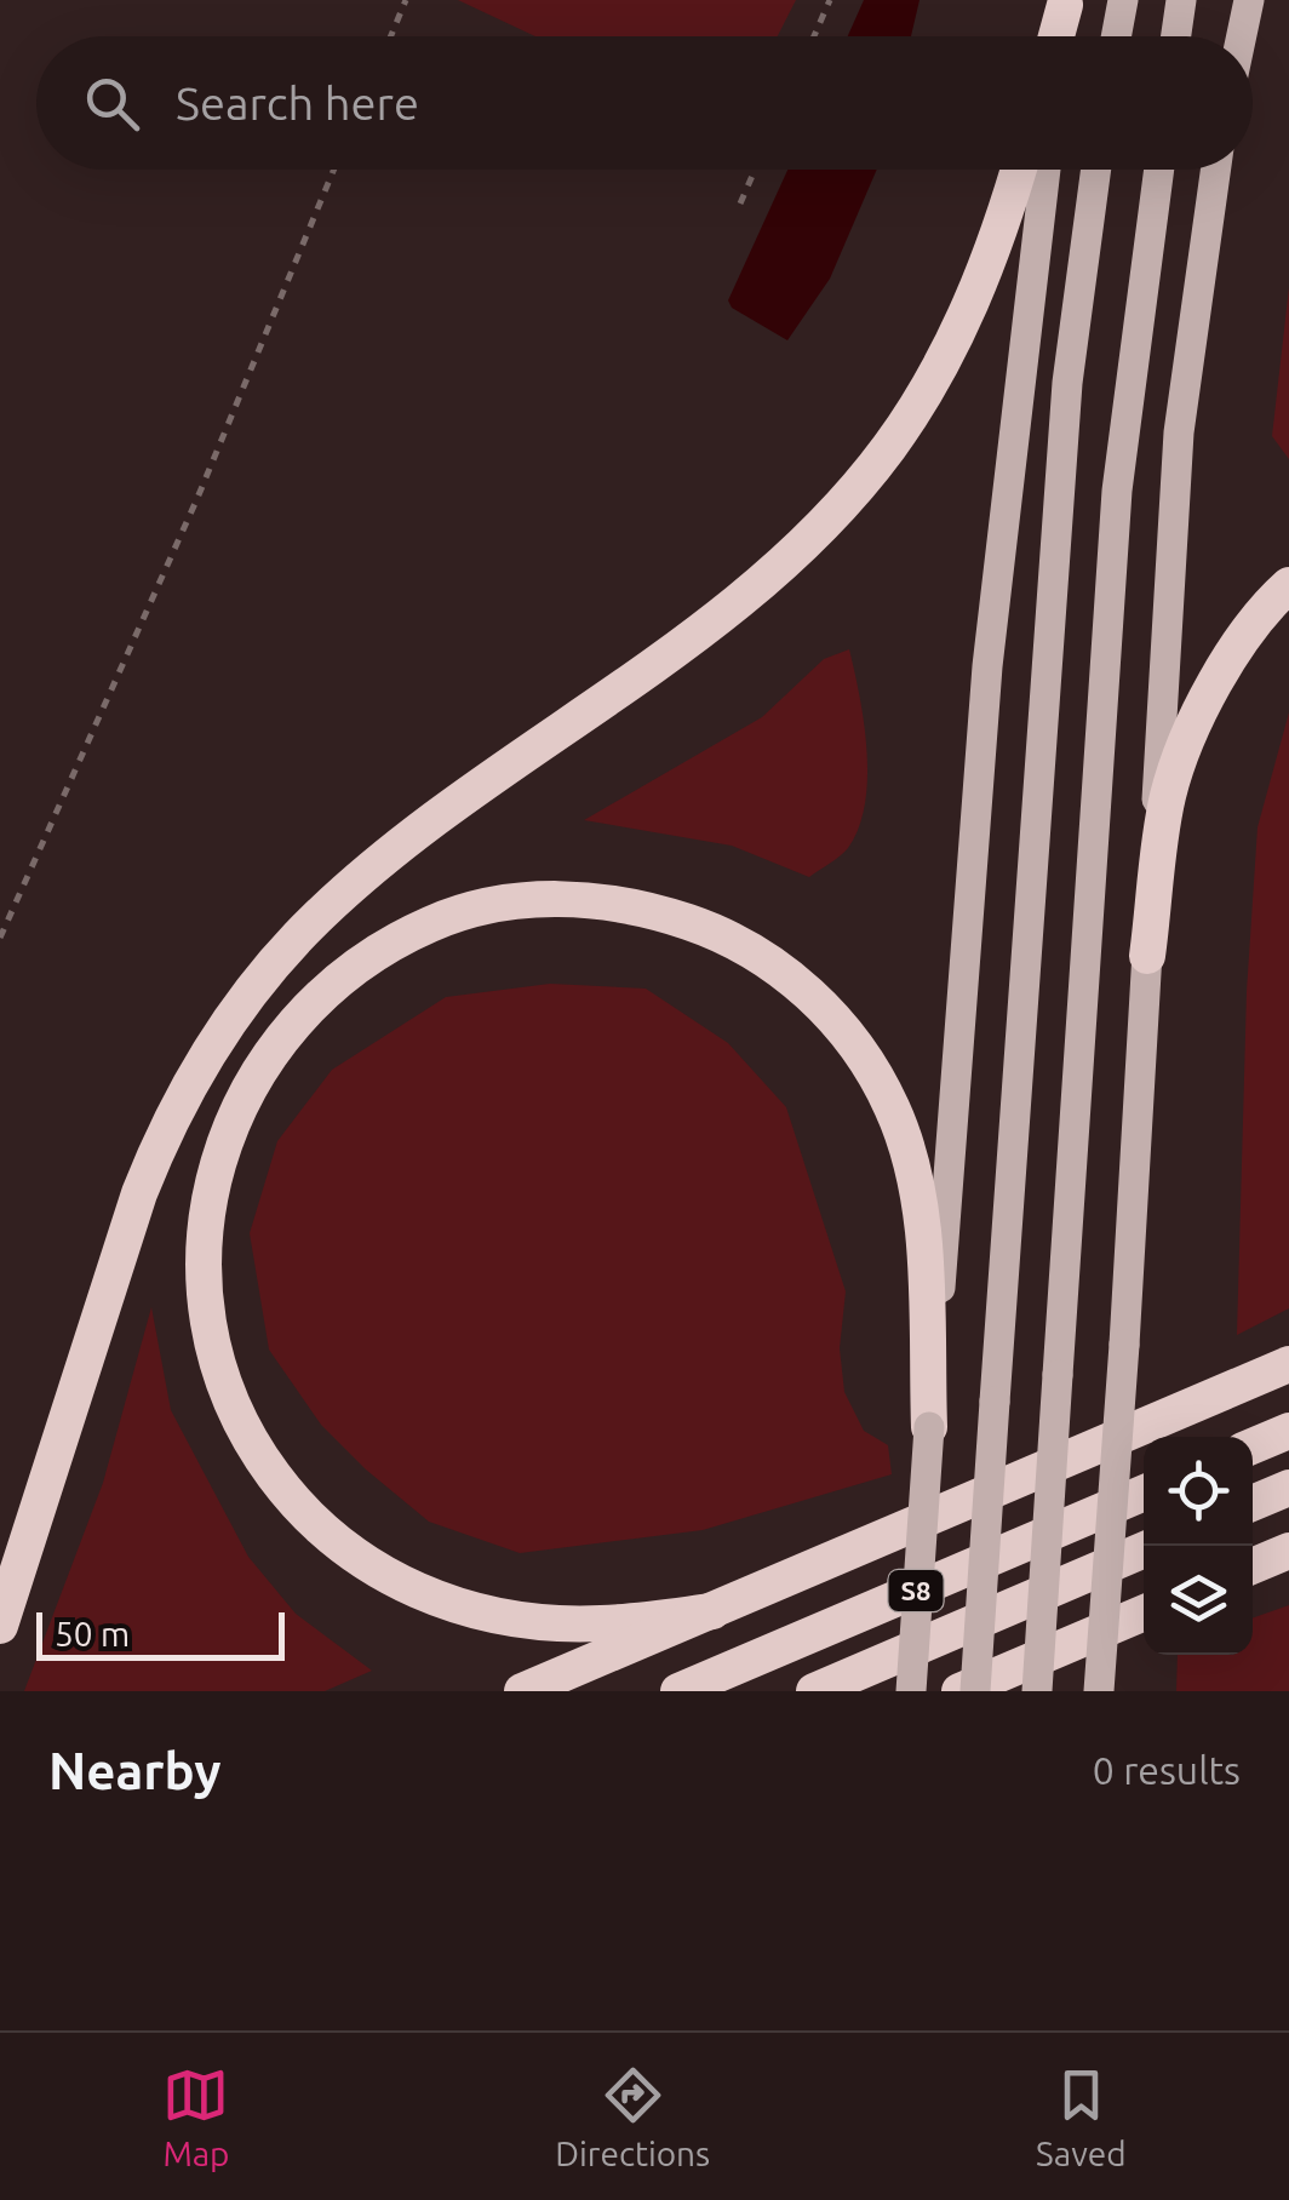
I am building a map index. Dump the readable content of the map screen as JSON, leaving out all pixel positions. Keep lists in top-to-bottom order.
{
  "streets": {
    "highway": ["S8"]
  },
  "scale_bar": "50 m",
  "page": {
    "search": "Search here",
    "scale": "50 m",
    "heading": ["Nearby", "0 results"],
    "nav": ["Map", "Directions", "Saved"]
  }
}
